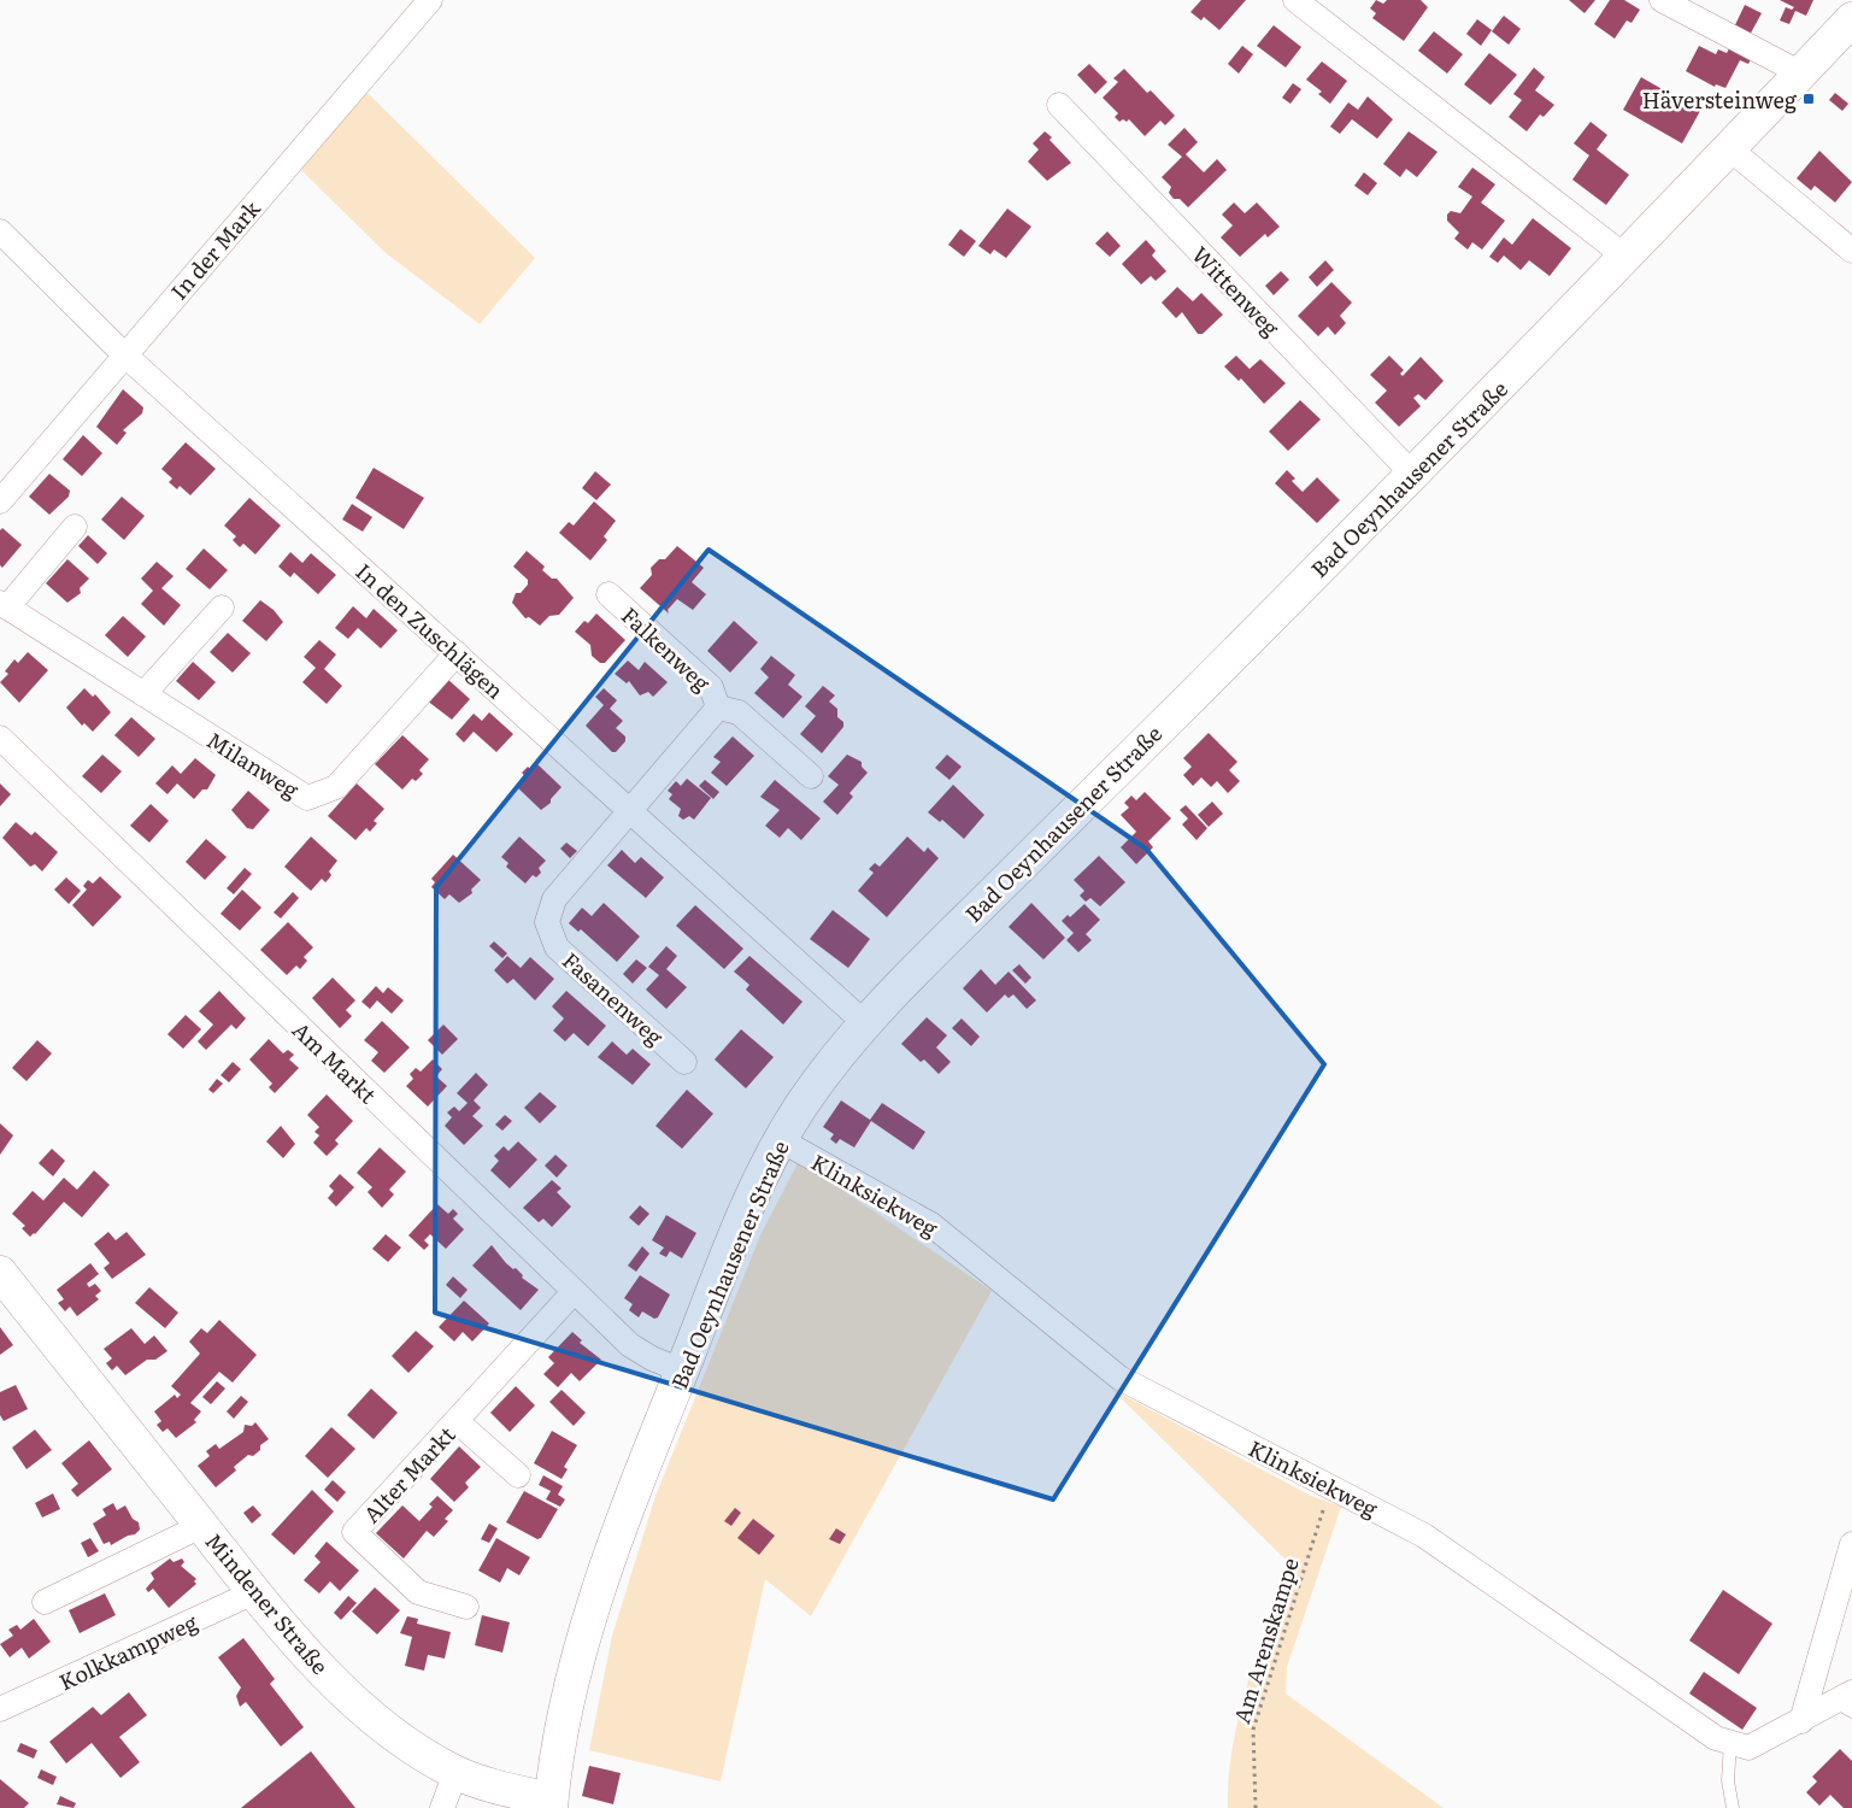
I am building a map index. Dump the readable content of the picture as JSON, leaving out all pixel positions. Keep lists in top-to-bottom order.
{
  "streets": {
    "main road": ["Bad Oeynhausener Straße", "Mindener Straße"],
    "street": [
      "In der Mark",
      "Wittenweg",
      "In den Zuschlägen",
      "Falkenweg",
      "Milanweg",
      "Fasanenweg",
      "Am Markt",
      "Klinksiekweg",
      "Alter Markt",
      "Kolkkampweg"
    ],
    "path": ["Am Arenskampe"]
  },
  "crossings": [
    ["In der Mark", "In den Zuschlägen"],
    ["Wittenweg", "Bad Oeynhausener Straße"],
    ["Bad Oeynhausener Straße", "In den Zuschlägen"],
    ["Bad Oeynhausener Straße", "Am Markt"],
    ["Bad Oeynhausener Straße", "Klinksiekweg"],
    ["Bad Oeynhausener Straße", "Mindener Straße"],
    ["In den Zuschlägen", "Falkenweg"],
    ["In den Zuschlägen", "Milanweg"],
    ["In den Zuschlägen", "Fasanenweg"],
    ["Falkenweg", "Fasanenweg"],
    ["Am Markt", "Alter Markt"],
    ["Klinksiekweg", "Am Arenskampe"],
    ["Mindener Straße", "Kolkkampweg"]
  ],
  "places": {
    "transit": ["Häversteinweg"]
  }
}
